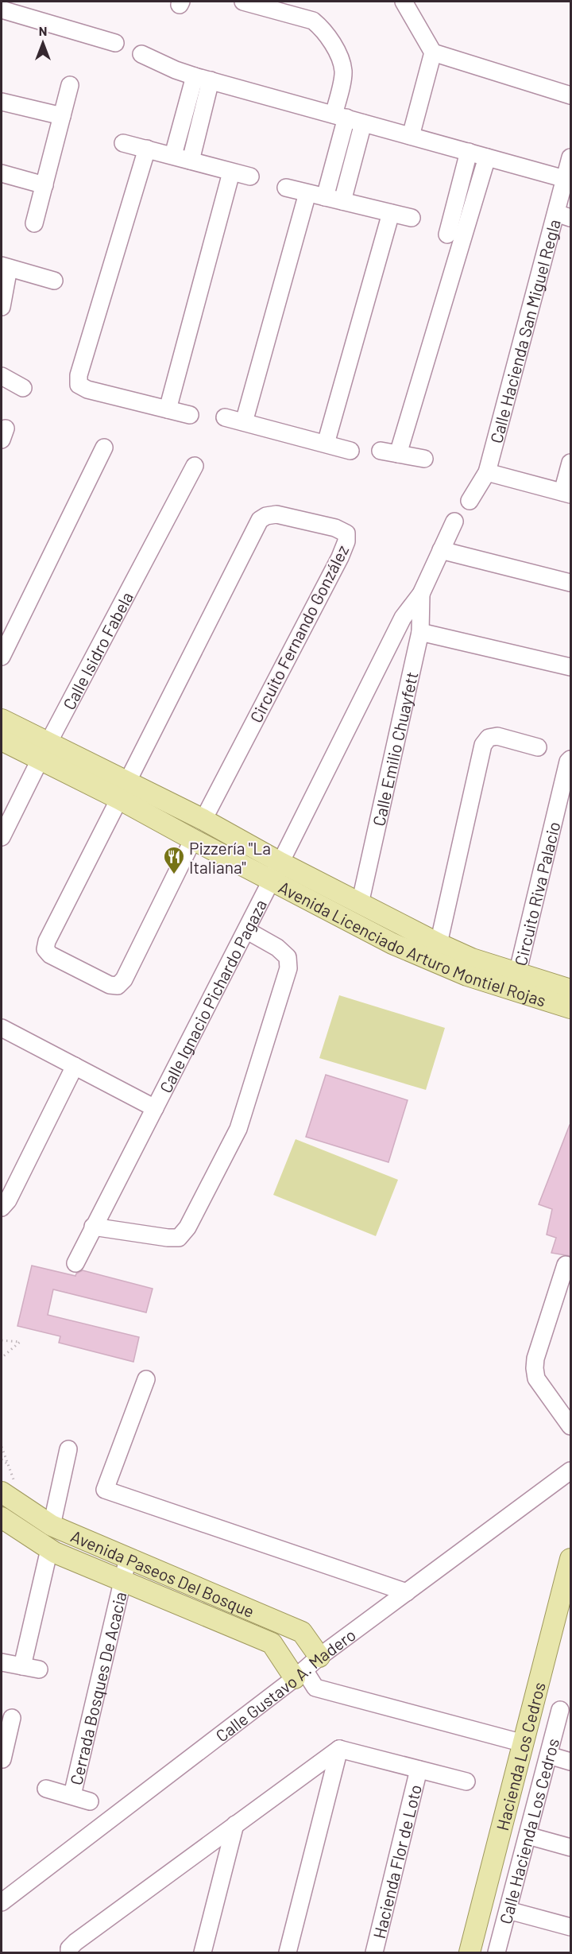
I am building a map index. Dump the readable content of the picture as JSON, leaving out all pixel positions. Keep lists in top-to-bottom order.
{
  "streets": {
    "main road": ["Avenida Licenciado Arturo Montiel Rojas", "Avenida Paseos Del Bosque", "Hacienda Los Cedros"],
    "street": [
      "Calle Hacienda San Miguel Regla",
      "Circuito Fernando González",
      "Calle Isidro Fabela",
      "Calle Emilio Chuayfett",
      "Circuito Riva Palacio",
      "Calle Ignacio Pichardo Pagaza",
      "Calle Gustavo A. Madero",
      "Cerrada Bosques De Acacia",
      "Calle Hacienda Los Cedros",
      "Hacienda Flor de Loto"
    ]
  },
  "crossings": [
    ["Circuito Fernando González", "Avenida Licenciado Arturo Montiel Rojas"],
    ["Calle Isidro Fabela", "Avenida Licenciado Arturo Montiel Rojas"],
    ["Calle Emilio Chuayfett", "Avenida Licenciado Arturo Montiel Rojas"],
    ["Calle Emilio Chuayfett", "Calle Ignacio Pichardo Pagaza"],
    ["Circuito Riva Palacio", "Avenida Licenciado Arturo Montiel Rojas"],
    ["Avenida Licenciado Arturo Montiel Rojas", "Calle Ignacio Pichardo Pagaza"],
    ["Avenida Paseos Del Bosque", "Calle Gustavo A. Madero"],
    ["Avenida Paseos Del Bosque", "Cerrada Bosques De Acacia"]
  ],
  "places": {
    "restaurant": ["Pizzería \"La Italiana\""]
  },
  "north": "top"
}
